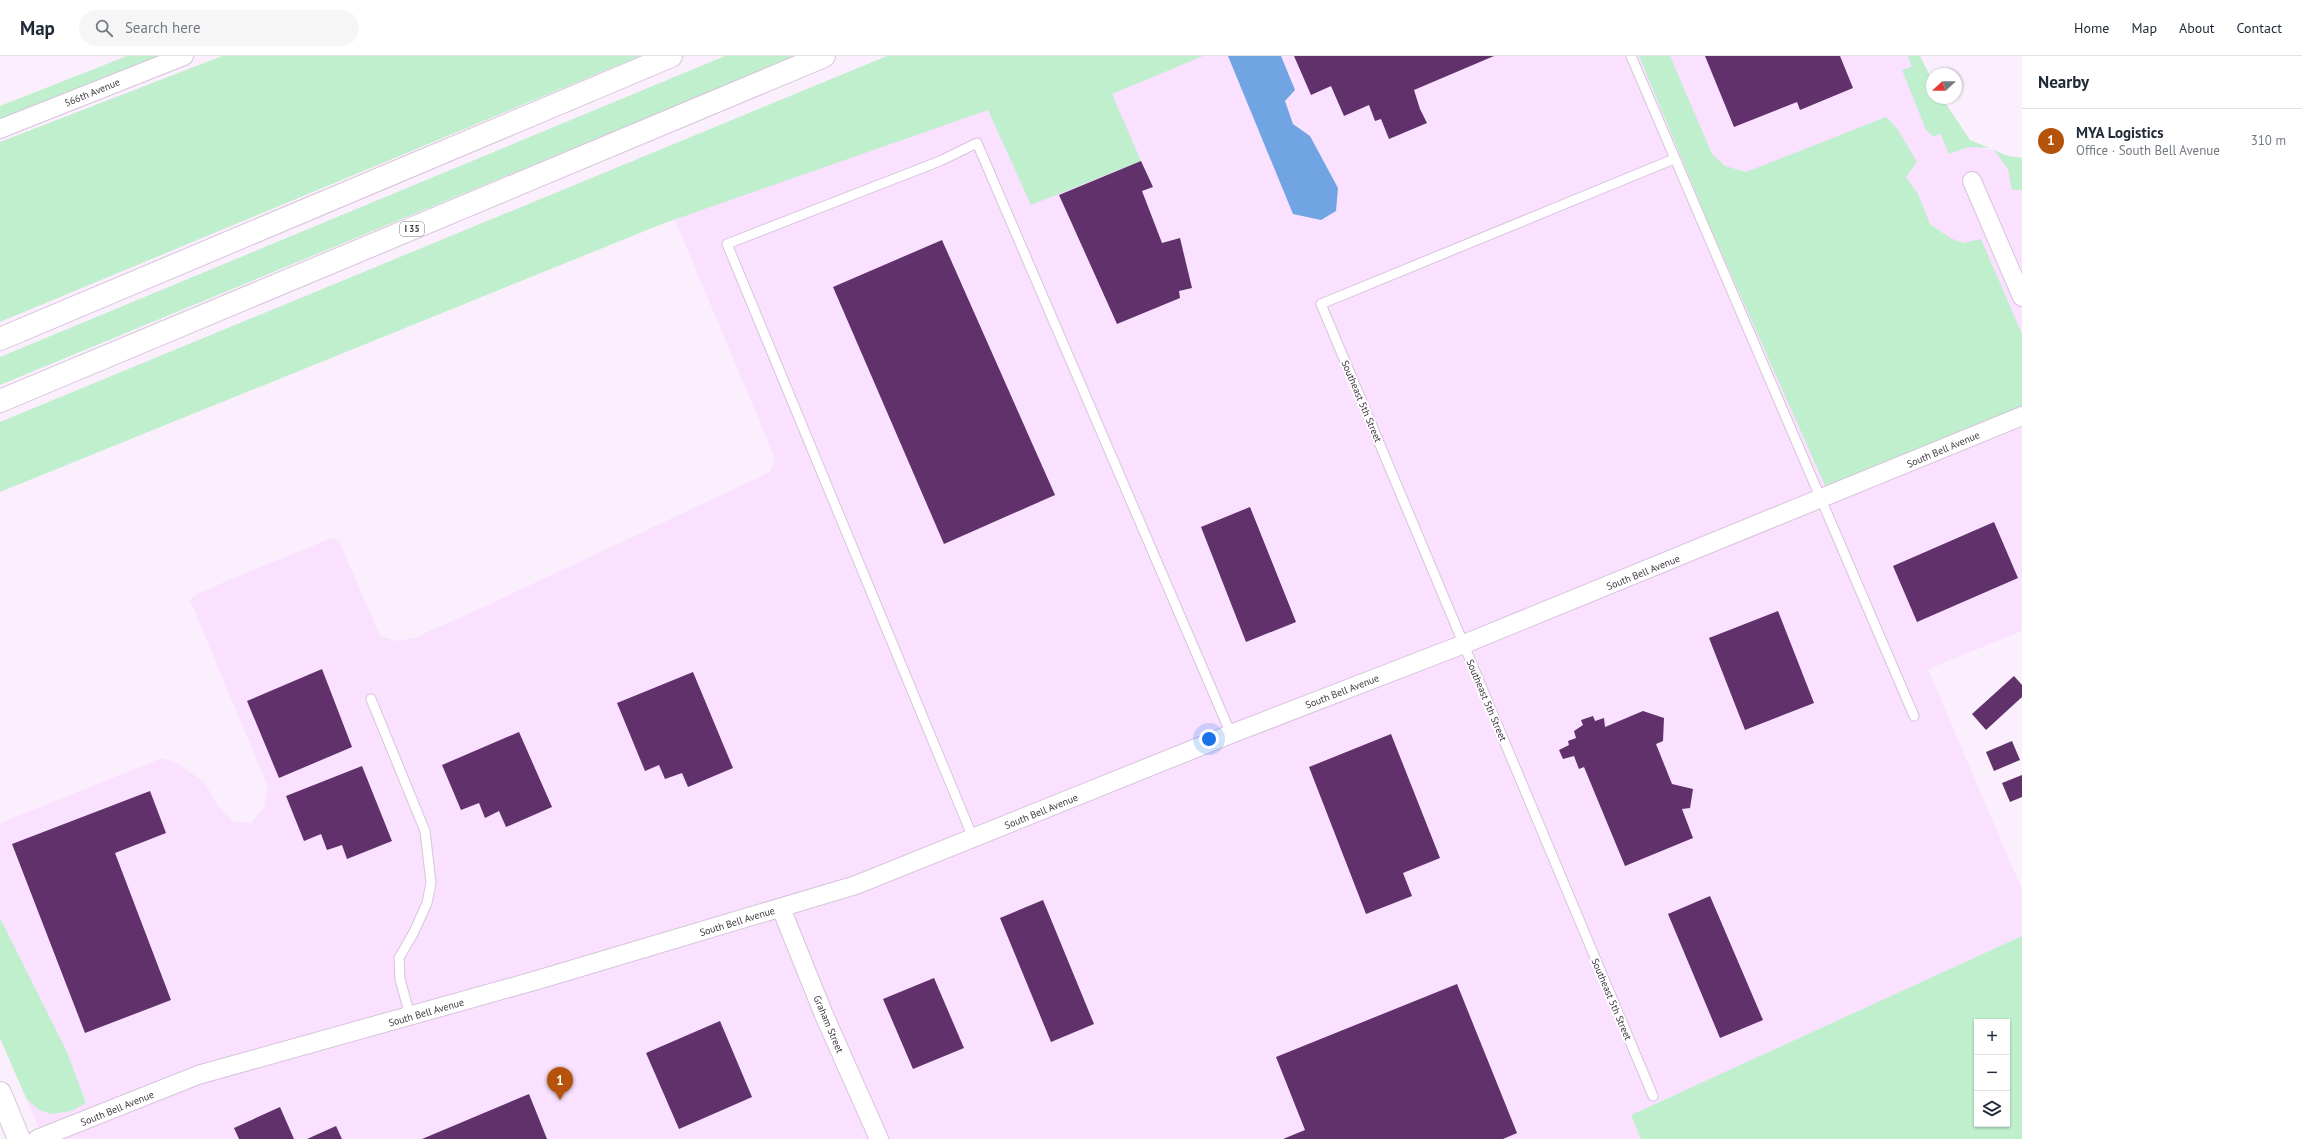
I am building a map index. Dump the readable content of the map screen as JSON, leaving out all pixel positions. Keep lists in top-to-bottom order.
{
  "streets": {
    "main road": ["I 35"],
    "street": ["566th Avenue", "South Bell Avenue", "Graham Street"],
    "lane": ["Southeast 5th Street"]
  },
  "crossings": [
    ["Southeast 5th Street", "South Bell Avenue"],
    ["South Bell Avenue", "Graham Street"]
  ],
  "north": "left",
  "page": {
    "header": "Map",
    "search": "Search here",
    "nav": [
      "Home",
      "Map",
      "About",
      "Contact"
    ],
    "heading": "Nearby",
    "list": [
      {
        "mark": "1",
        "name": "MYA Logistics",
        "note": "Office · South Bell Avenue",
        "value": "310 m"
      }
    ],
    "map_buttons": ["+", "−"],
    "pins": "1"
  }
}
